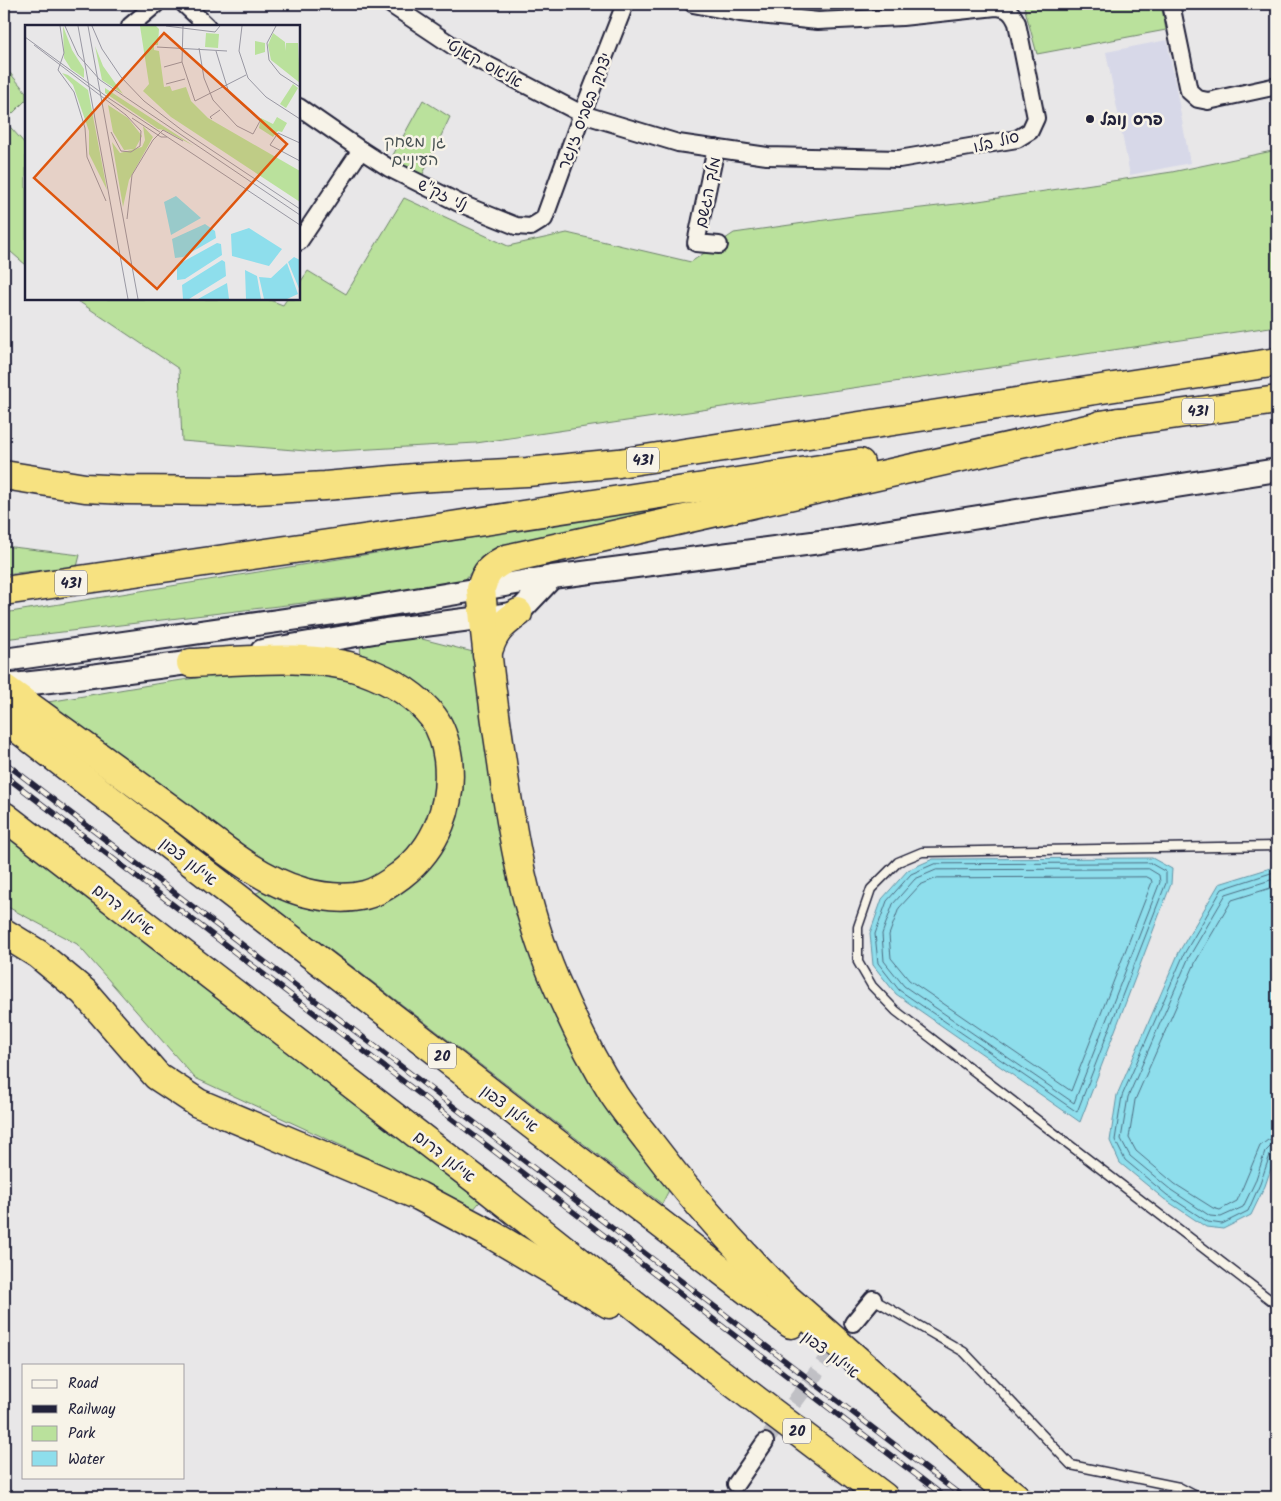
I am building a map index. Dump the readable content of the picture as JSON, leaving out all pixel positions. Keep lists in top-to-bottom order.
{
  "streets": {
    "highway": [
      "431",
      "איילון צפון",
      "איילון דרום",
      "20"
    ],
    "street": [
      "אליאס קאנטי",
      "יצחק בשביס זינגר",
      "סול בלו",
      "מלך הגשם",
      "נלי זק\"ש"
    ]
  },
  "crossings": [
    ["אליאס קאנטי", "יצחק בשביס זינגר"],
    ["אליאס קאנטי", "סול בלו"],
    ["יצחק בשביס זינגר", "סול בלו"],
    ["יצחק בשביס זינגר", "נלי זק\"ש"],
    ["סול בלו", "מלך הגשם"]
  ],
  "parks": ["גן משחק העיניים"],
  "places": ["פרס נובל"],
  "legend": [
    "Road",
    "Railway",
    "Park",
    "Water"
  ]
}
